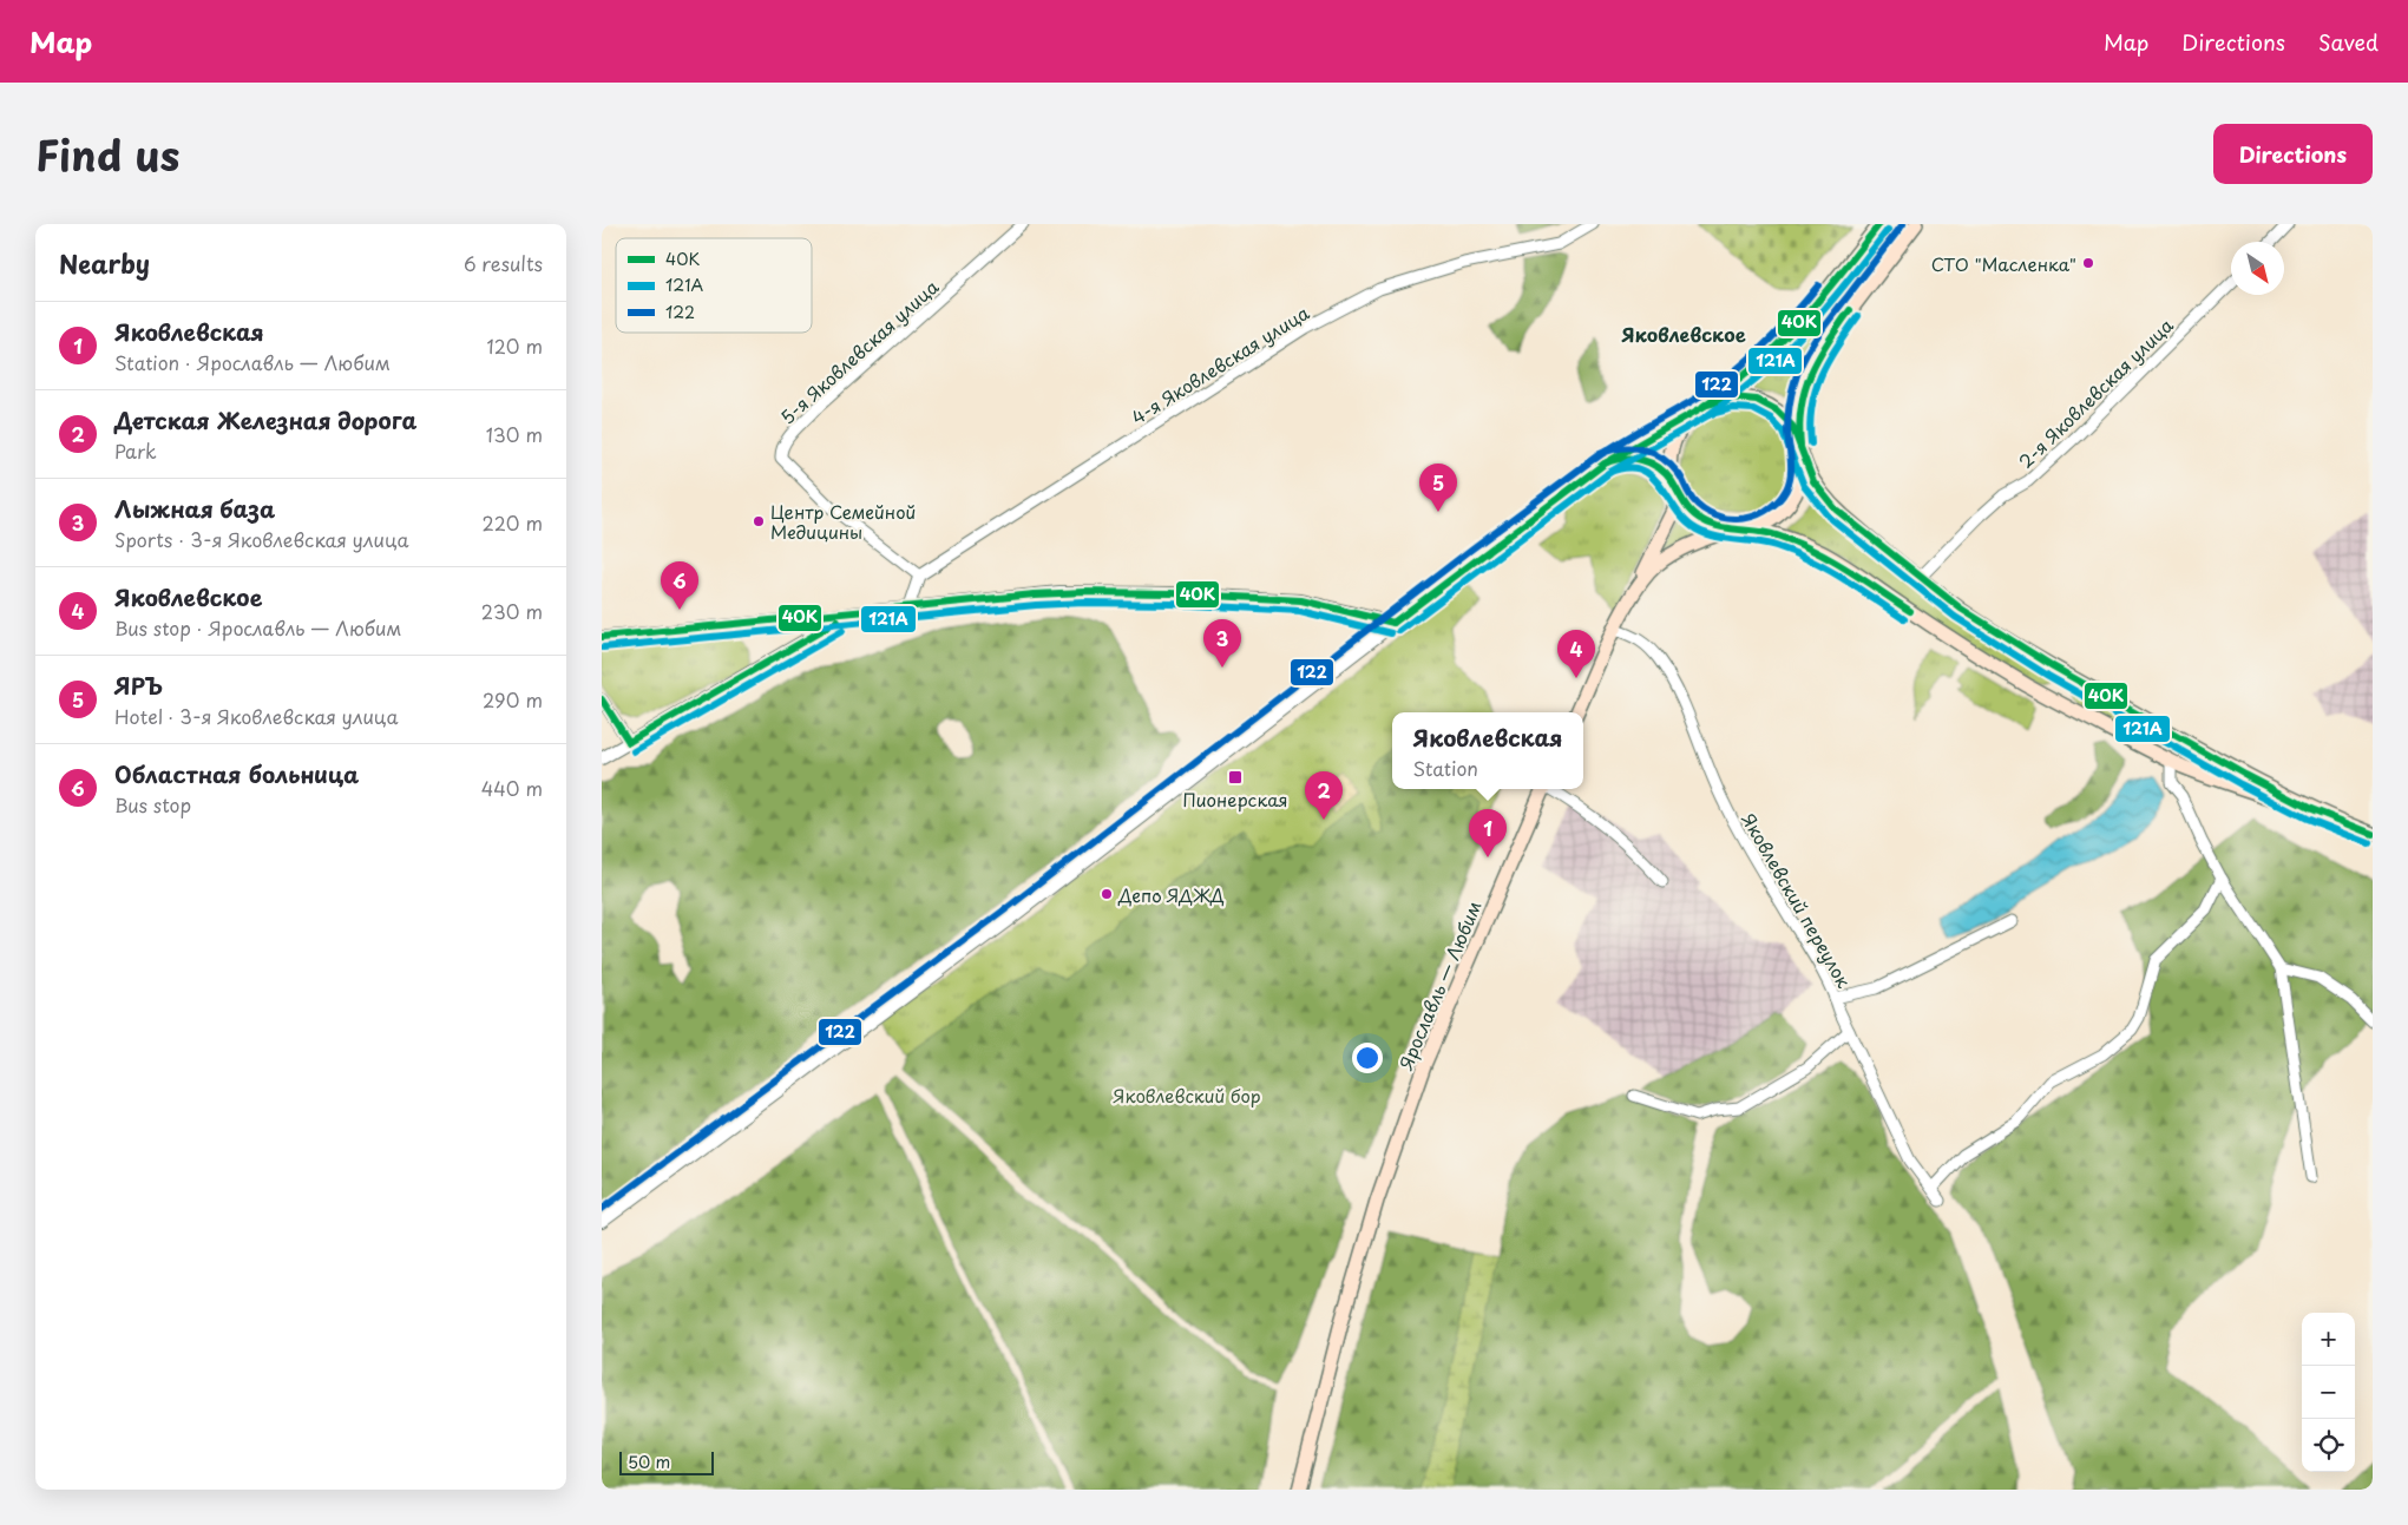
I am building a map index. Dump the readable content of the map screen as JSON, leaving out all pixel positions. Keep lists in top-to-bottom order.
{
  "streets": {
    "main road": ["Ярославль — Любим"],
    "street": [
      "5-я Яковлевская улица",
      "4-я Яковлевская улица",
      "2-я Яковлевская улица",
      "Яковлевский переулок"
    ]
  },
  "crossings": [
    ["5-я Яковлевская улица", "4-я Яковлевская улица"]
  ],
  "districts": ["Яковлевское"],
  "parks": ["Яковлевский бор"],
  "places": {
    "other": ["СТО \"Масленка\"", "Центр Семейной Медицины", "Депо ЯДЖД"],
    "transit": ["Пионерская"]
  },
  "lines": ["transit line 40К", "transit line 122", "transit line 121А"],
  "legend": ["40К", "121А", "122"],
  "scale_bar": "50 m",
  "north": "bottom right",
  "page": {
    "header": "Map",
    "nav": ["Map", "Directions", "Saved"],
    "title": "Find us",
    "buttons": "Directions",
    "heading": ["Nearby", "6 results"],
    "list": [
      {
        "mark": "1",
        "name": "Яковлевская",
        "note": "Station · Ярославль — Любим",
        "value": "120 m"
      },
      {
        "mark": "2",
        "name": "Детская Железная дорога",
        "note": "Park",
        "value": "130 m"
      },
      {
        "mark": "3",
        "name": "Лыжная база",
        "note": "Sports · 3-я Яковлевская улица",
        "value": "220 m"
      },
      {
        "mark": "4",
        "name": "Яковлевское",
        "note": "Bus stop · Ярославль — Любим",
        "value": "230 m"
      },
      {
        "mark": "5",
        "name": "ЯРЪ",
        "note": "Hotel · 3-я Яковлевская улица",
        "value": "290 m"
      },
      {
        "mark": "6",
        "name": "Областная больница",
        "note": "Bus stop",
        "value": "440 m"
      }
    ],
    "pins": [
      "5",
      "6",
      "3",
      "4",
      "2",
      "1"
    ],
    "popup": ["Яковлевская", "Station"],
    "map_buttons": ["+", "−"],
    "scale": "50 m"
  }
}
